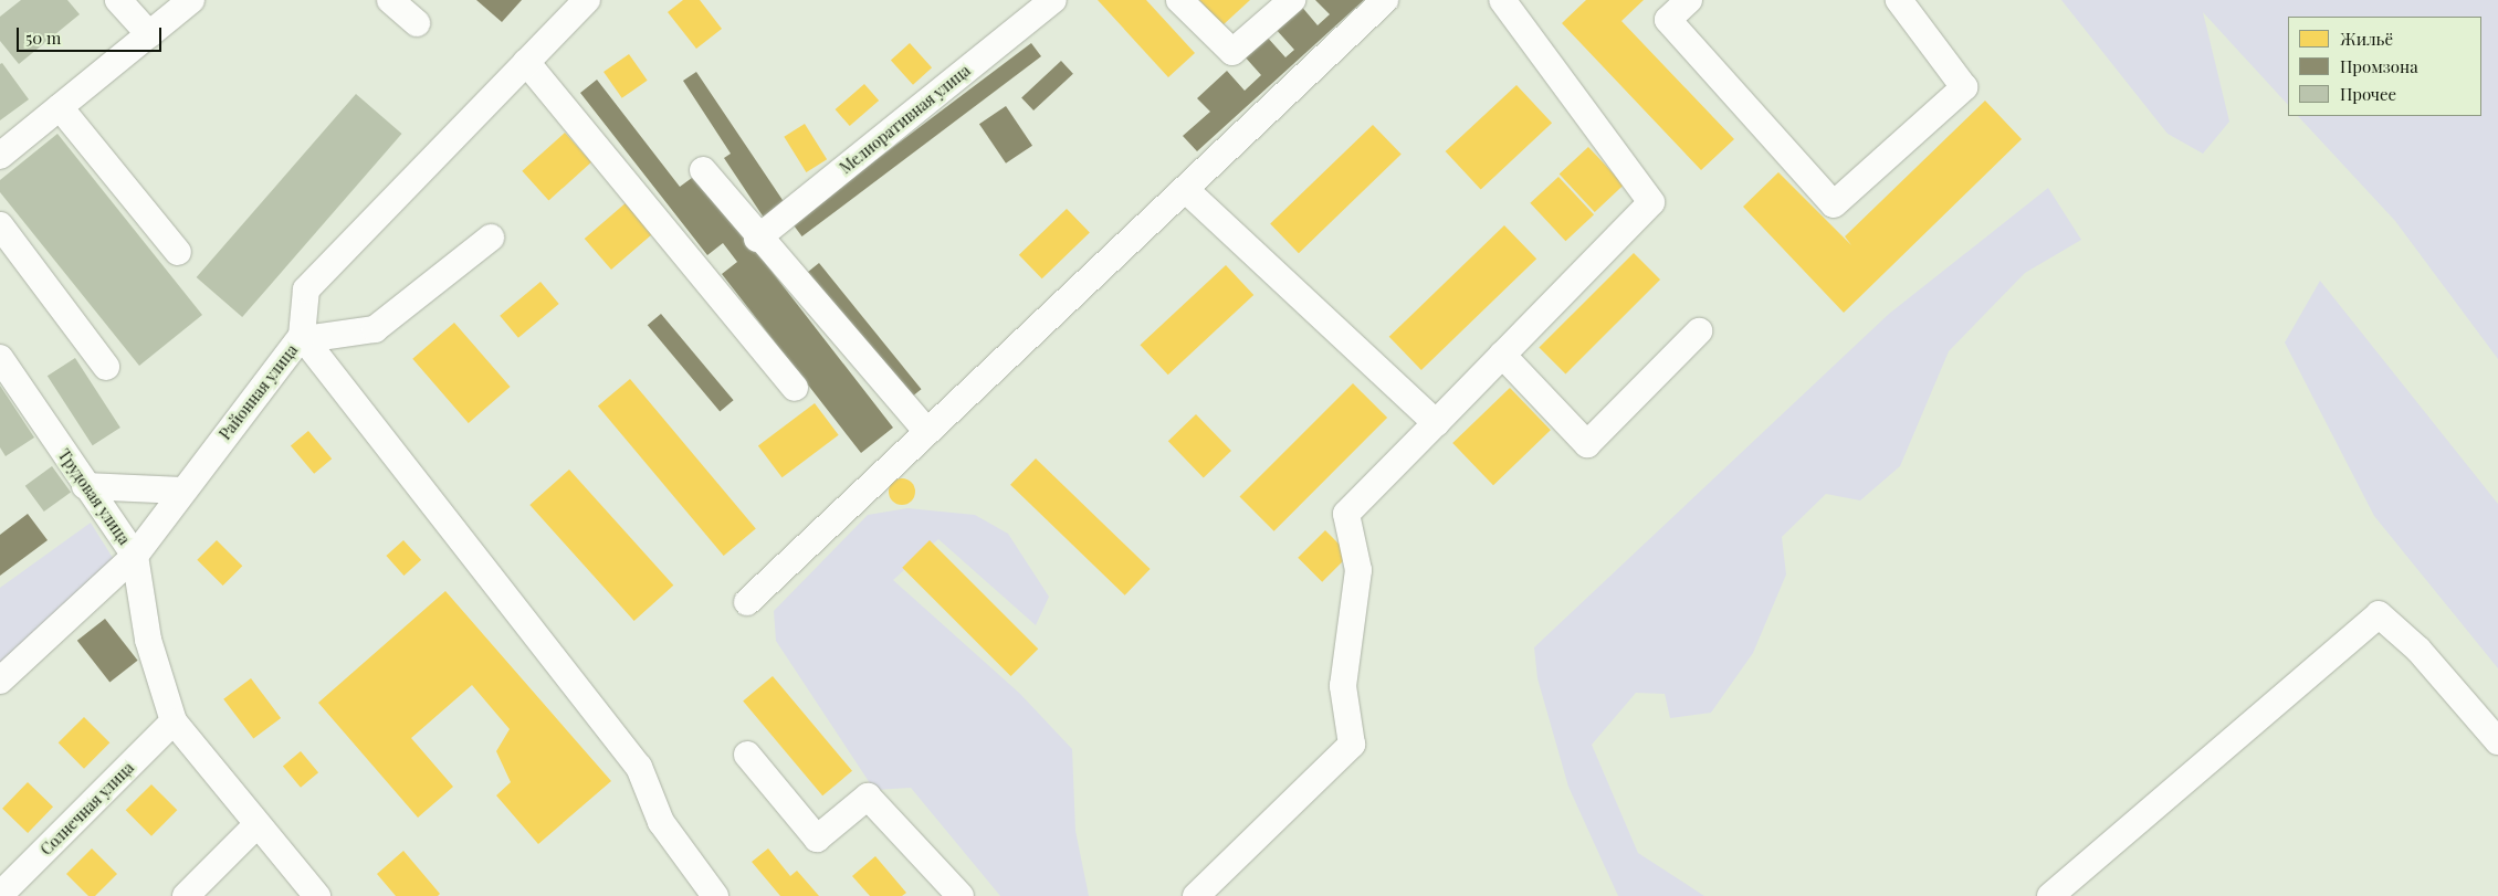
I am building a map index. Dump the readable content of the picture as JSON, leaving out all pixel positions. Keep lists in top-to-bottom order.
{
  "streets": {
    "street": [
      "Мелиоративная улица",
      "Районная улица",
      "Трудовая улица",
      "Солнечная улица"
    ]
  },
  "crossings": [
    ["Районная улица", "Трудовая улица"],
    ["Трудовая улица", "Солнечная улица"]
  ],
  "legend": ["Жильё", "Промзона", "Прочее"],
  "scale_bar": "50 m"
}
